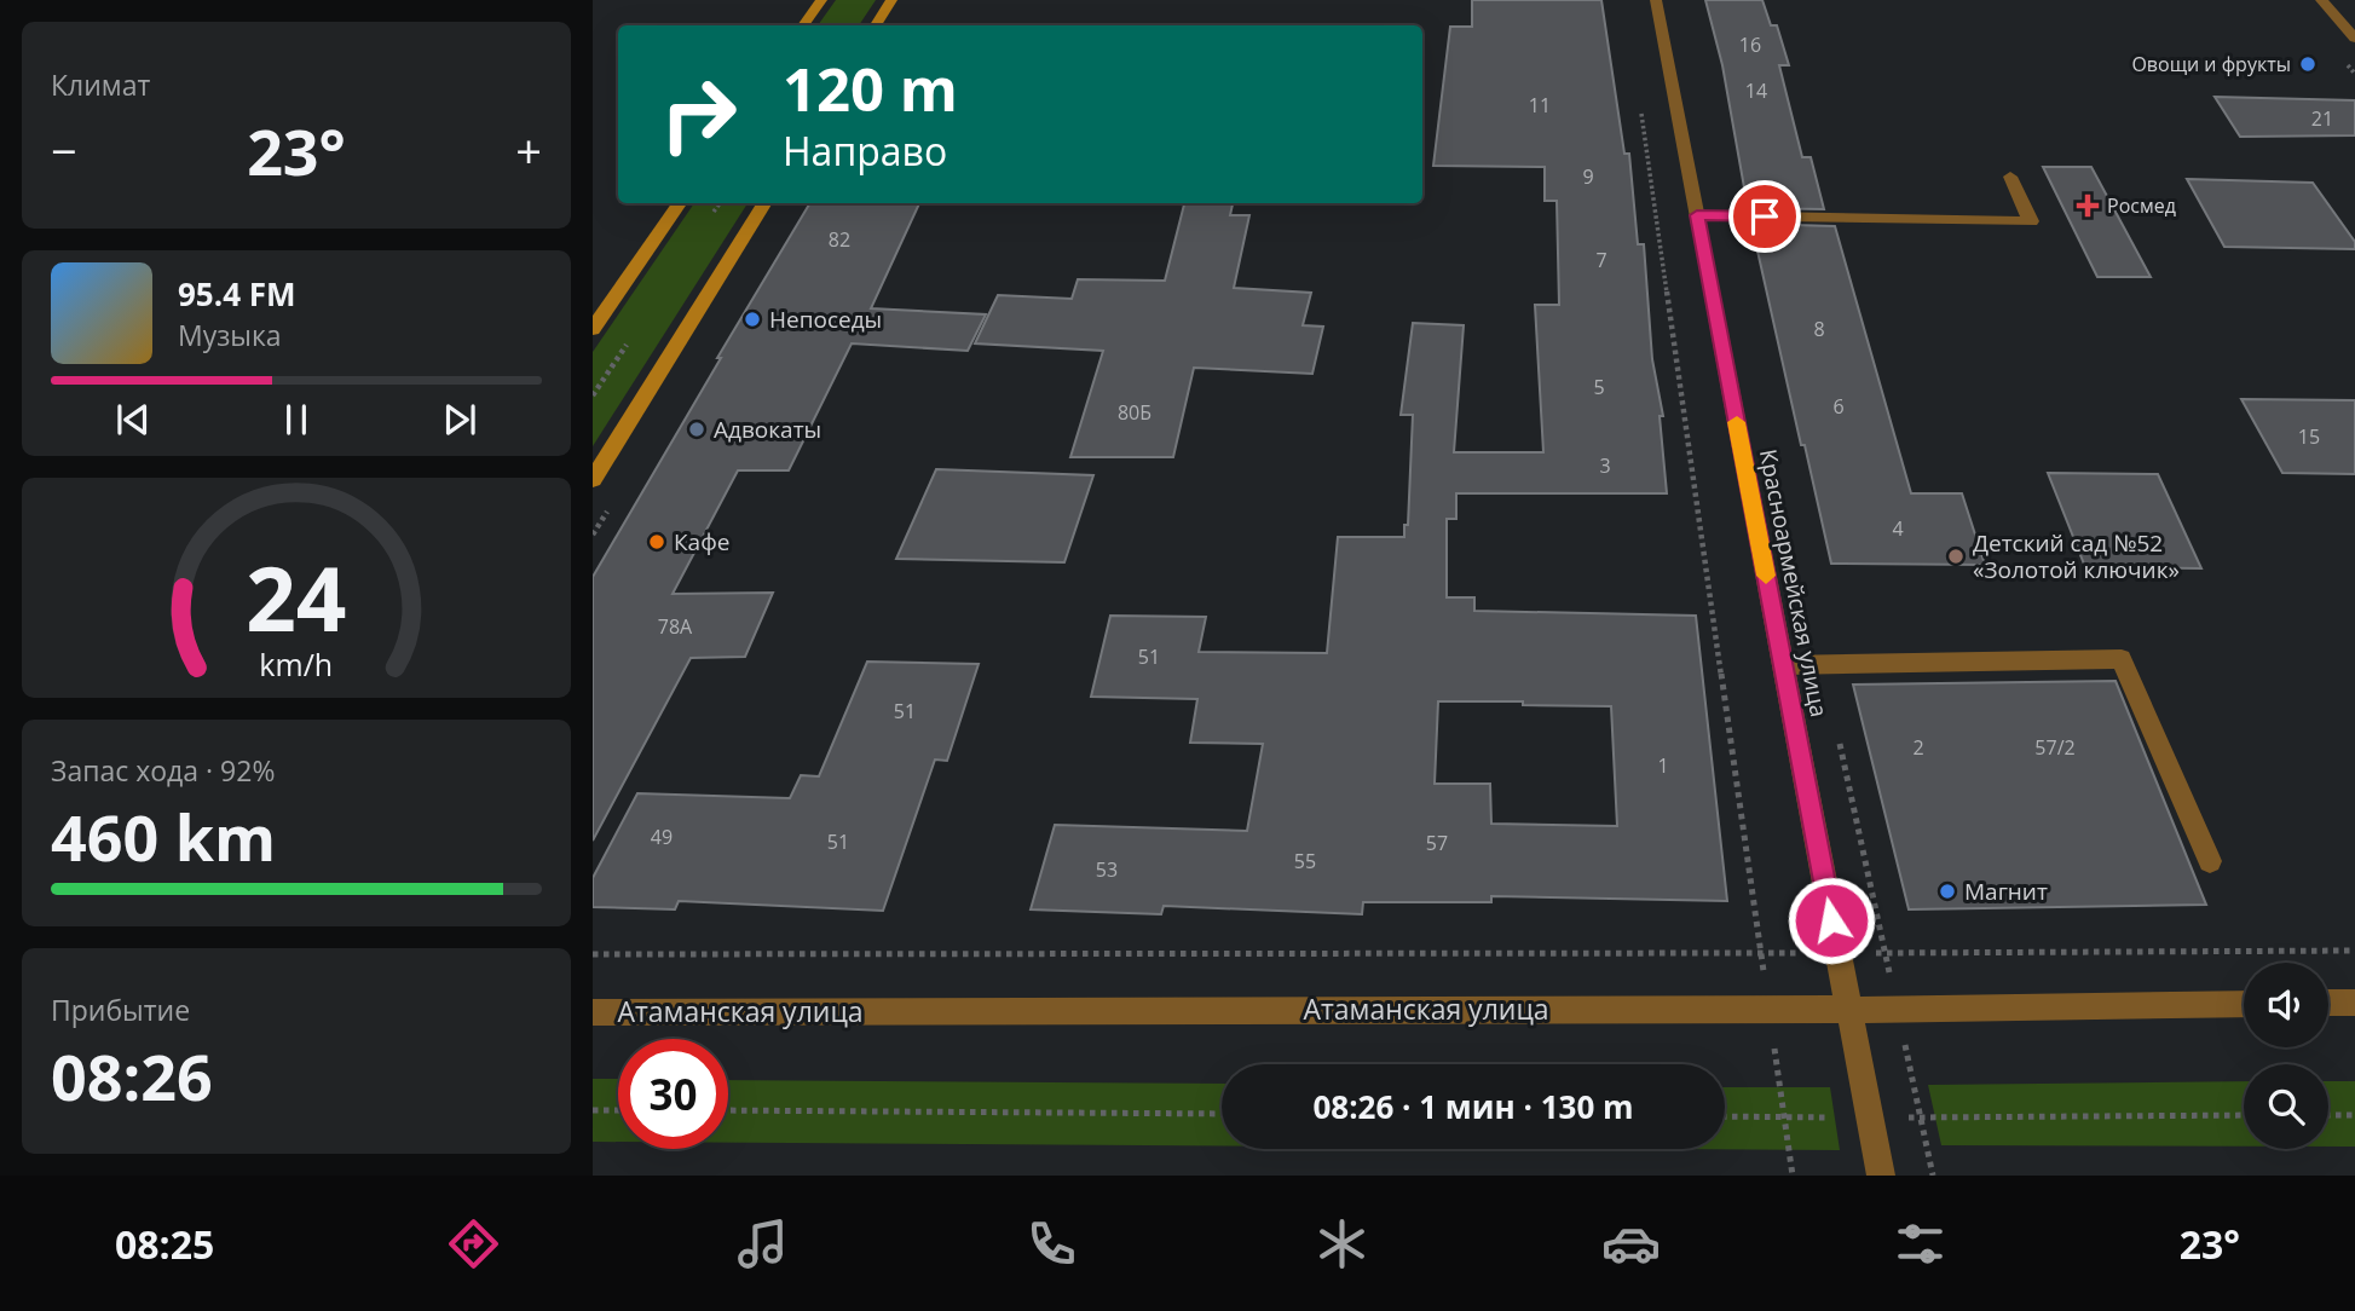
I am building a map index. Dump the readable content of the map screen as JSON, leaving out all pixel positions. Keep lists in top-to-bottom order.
{
  "streets": {
    "street": ["Красноармейская улица", "Атаманская улица"]
  },
  "crossings": [
    ["Красноармейская улица", "Атаманская улица"]
  ],
  "places": {
    "other": [
      "Овощи и фрукты",
      "Непоседы",
      "Адвокаты",
      "Кафе",
      "Детский сад №52 «Золотой ключик»",
      "Магнит"
    ],
    "health": ["Росмед"]
  },
  "house_numbers": [
    "16",
    "14",
    "11",
    "21",
    "9",
    "82",
    "7",
    "8",
    "5",
    "6",
    "80Б",
    "15",
    "3",
    "4",
    "78А",
    "51",
    "51",
    "2",
    "57/2",
    "1",
    "49",
    "51",
    "57",
    "55",
    "53"
  ],
  "page": {
    "tile": [
      "Климат",
      ["Запас хода · 92%", "460 km"],
      ["Прибытие", "08:26"]
    ],
    "turn": ["120 m", "Направо"],
    "heat": ["−", "23°", "+"],
    "song": ["95.4 FM", "Музыка"],
    "limit": "30",
    "trip": "08:26 · 1 мин · 130 m",
    "tabs": ["08:25", "23°"],
    "gauge": ["24", "km/h"]
  }
}
